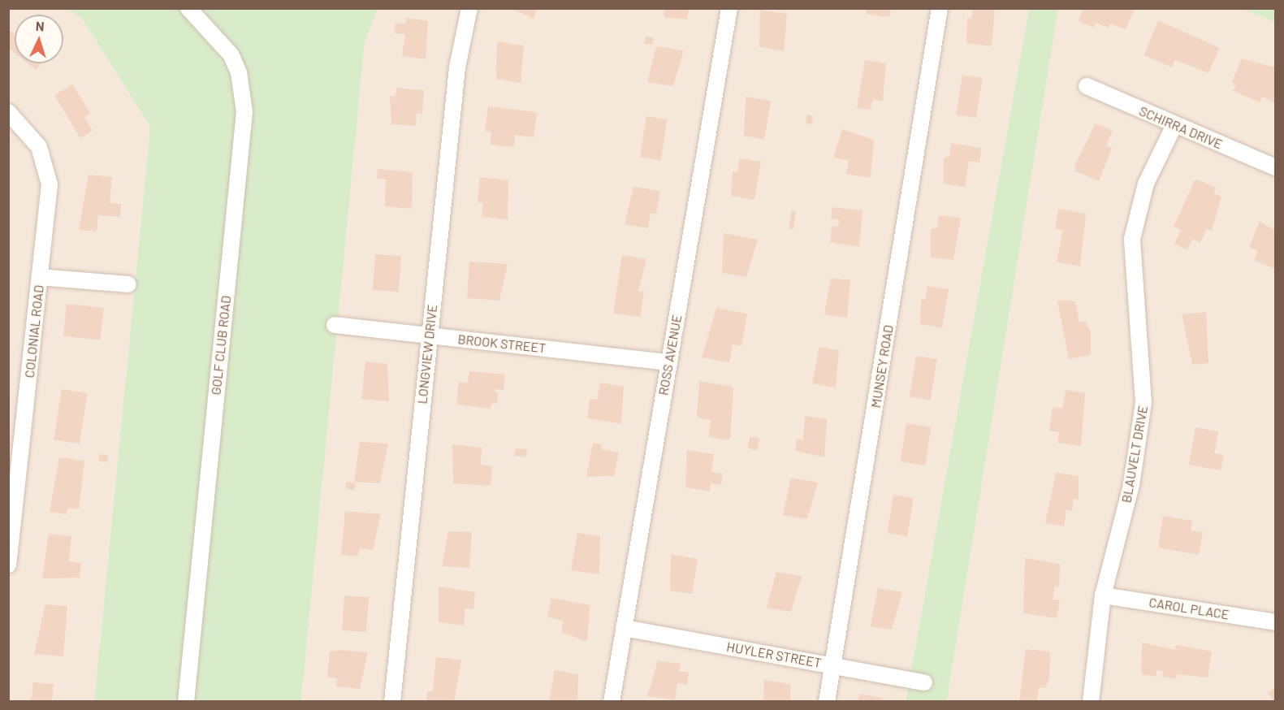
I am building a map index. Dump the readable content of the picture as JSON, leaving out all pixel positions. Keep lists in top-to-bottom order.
{
  "streets": {
    "street": [
      "SCHIRRA DRIVE",
      "COLONIAL ROAD",
      "BROOK STREET",
      "GOLF CLUB ROAD",
      "LONGVIEW DRIVE",
      "ROSS AVENUE",
      "MUNSEY ROAD",
      "BLAUVELT DRIVE",
      "CAROL PLACE",
      "HUYLER STREET"
    ]
  },
  "crossings": [
    ["SCHIRRA DRIVE", "BLAUVELT DRIVE"],
    ["BROOK STREET", "LONGVIEW DRIVE"],
    ["BROOK STREET", "ROSS AVENUE"],
    ["ROSS AVENUE", "HUYLER STREET"],
    ["MUNSEY ROAD", "HUYLER STREET"],
    ["BLAUVELT DRIVE", "CAROL PLACE"]
  ],
  "north": "top"
}
